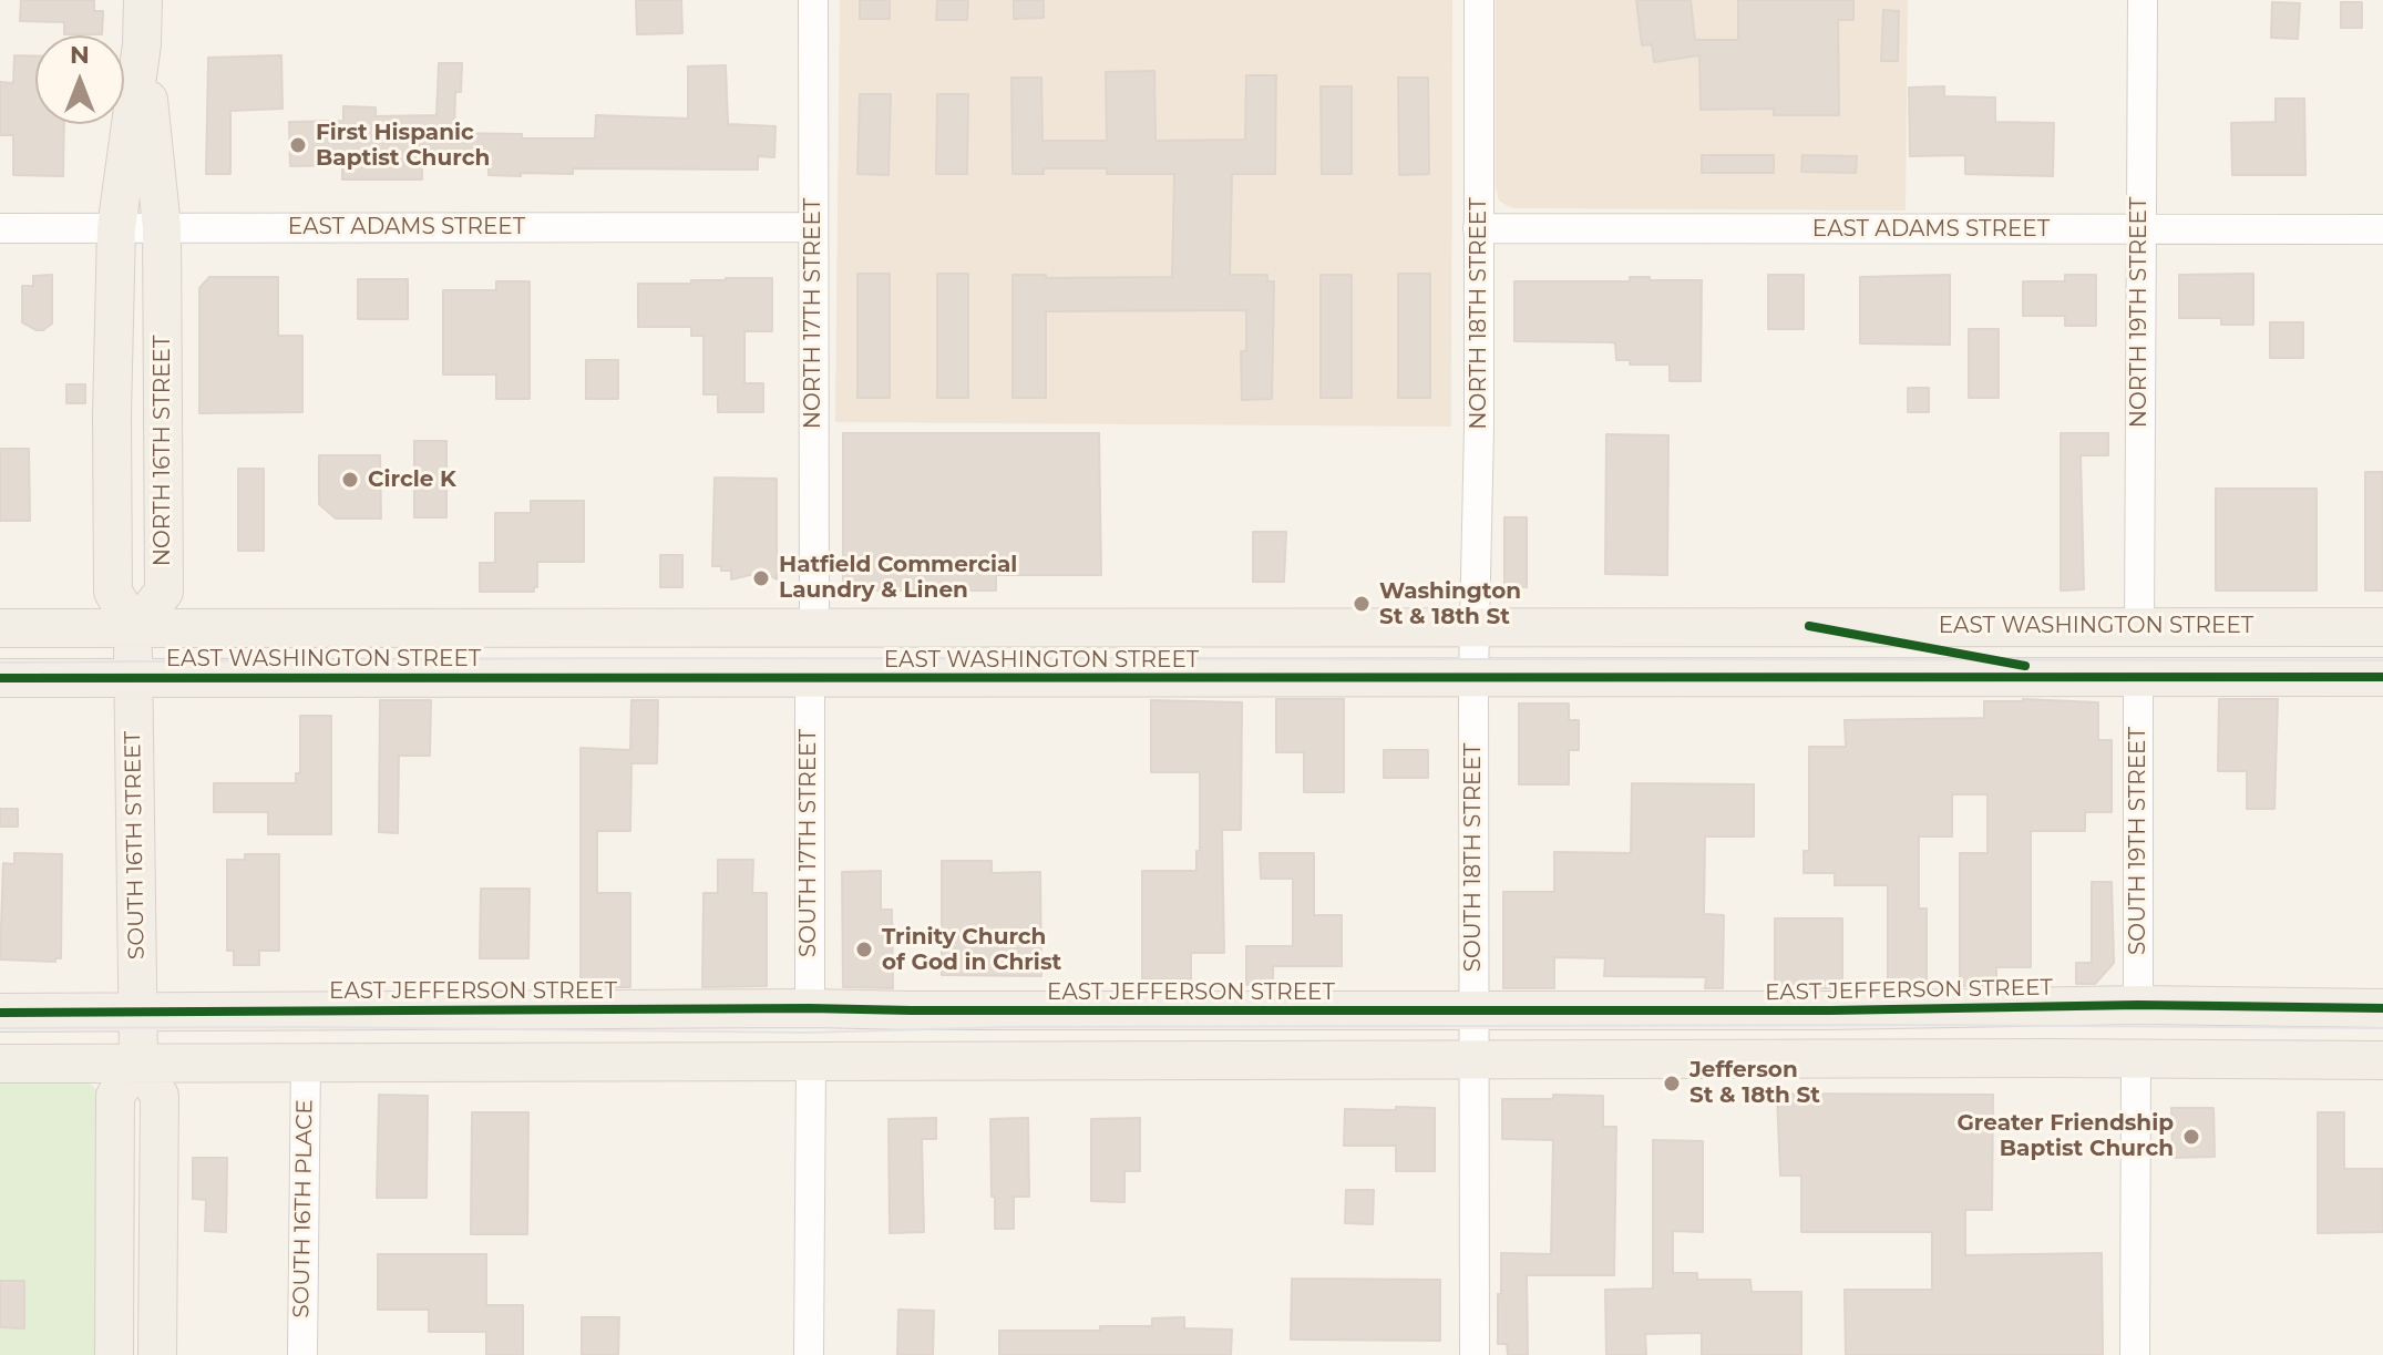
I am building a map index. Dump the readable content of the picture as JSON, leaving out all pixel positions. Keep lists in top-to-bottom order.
{
  "streets": {
    "main road": [
      "NORTH 16TH STREET",
      "EAST WASHINGTON STREET",
      "SOUTH 16TH STREET",
      "EAST JEFFERSON STREET"
    ],
    "street": [
      "EAST ADAMS STREET",
      "NORTH 19TH STREET",
      "NORTH 17TH STREET",
      "NORTH 18TH STREET",
      "SOUTH 19TH STREET",
      "SOUTH 17TH STREET",
      "SOUTH 18TH STREET",
      "SOUTH 16TH PLACE"
    ]
  },
  "crossings": [
    ["EAST ADAMS STREET", "NORTH 19TH STREET"],
    ["EAST ADAMS STREET", "NORTH 17TH STREET"],
    ["EAST ADAMS STREET", "NORTH 18TH STREET"],
    ["EAST ADAMS STREET", "NORTH 16TH STREET"],
    ["NORTH 19TH STREET", "EAST WASHINGTON STREET"],
    ["NORTH 17TH STREET", "EAST WASHINGTON STREET"],
    ["NORTH 18TH STREET", "EAST WASHINGTON STREET"],
    ["NORTH 18TH STREET", "SOUTH 18TH STREET"],
    ["NORTH 16TH STREET", "EAST WASHINGTON STREET"],
    ["NORTH 16TH STREET", "SOUTH 16TH STREET"],
    ["EAST WASHINGTON STREET", "SOUTH 19TH STREET"],
    ["EAST WASHINGTON STREET", "SOUTH 17TH STREET"],
    ["EAST WASHINGTON STREET", "SOUTH 16TH STREET"],
    ["EAST WASHINGTON STREET", "SOUTH 18TH STREET"],
    ["SOUTH 19TH STREET", "EAST JEFFERSON STREET"],
    ["SOUTH 17TH STREET", "EAST JEFFERSON STREET"],
    ["SOUTH 16TH STREET", "EAST JEFFERSON STREET"],
    ["SOUTH 18TH STREET", "EAST JEFFERSON STREET"],
    ["EAST JEFFERSON STREET", "SOUTH 16TH PLACE"]
  ],
  "places": [
    "First Hispanic Baptist Church",
    "Circle K",
    "Hatfield Commercial Laundry & Linen",
    "Washington St & 18th St",
    "Trinity Church of God in Christ",
    "Jefferson St & 18th St",
    "Greater Friendship Baptist Church"
  ],
  "north": "top"
}
